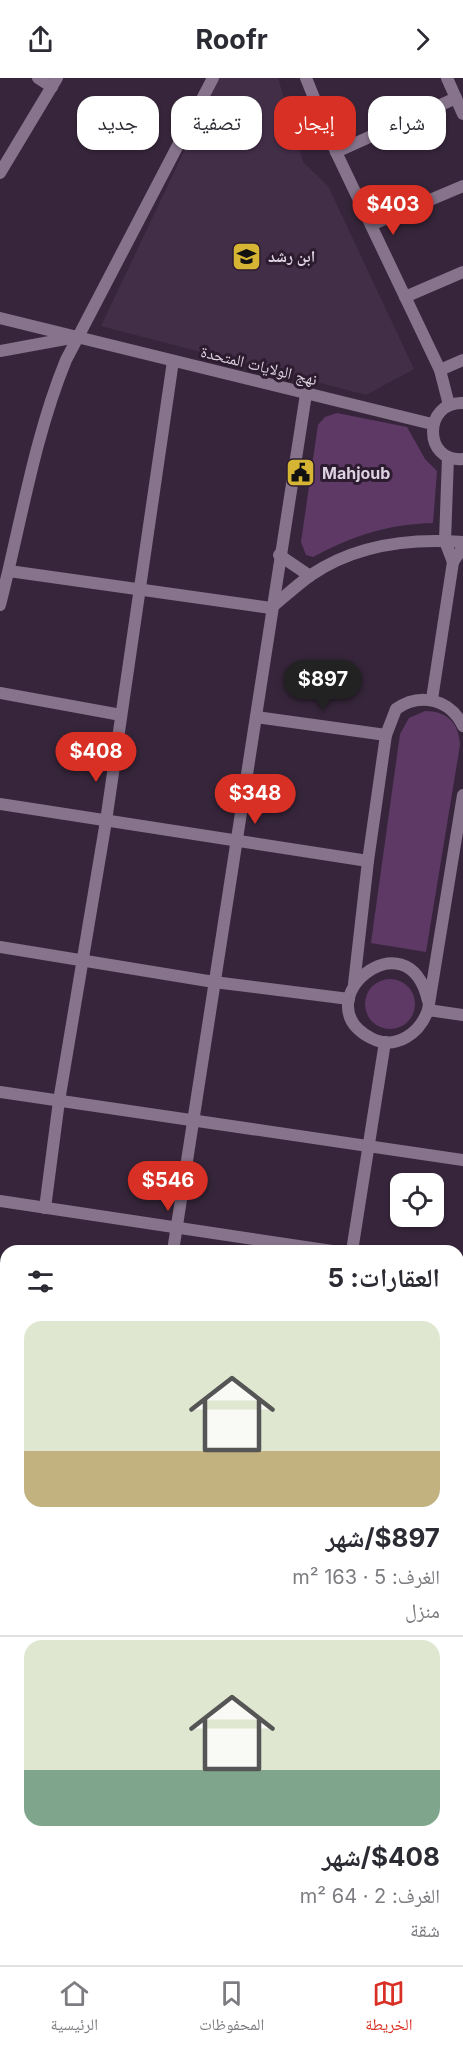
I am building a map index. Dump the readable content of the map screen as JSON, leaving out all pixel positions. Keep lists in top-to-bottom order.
{
  "streets": {
    "street": ["نهج الولايات المتحدة"]
  },
  "places": {
    "school or university": ["ابن رشد"],
    "public building": ["Mahjoub"]
  },
  "page": {
    "header": "Roofr",
    "chip": [
      "شراء",
      "إيجار",
      "تصفية",
      "جديد"
    ],
    "price": [
      "$403",
      "$897",
      "$408",
      "$348",
      "$546"
    ],
    "heading": "العقارات: 5",
    "list": [
      {
        "name": "$897/شهر",
        "note": "الغرف: 5 · 163 m² · منزل"
      },
      {
        "name": "$408/شهر",
        "note": "الغرف: 2 · 64 m² · شقة"
      }
    ],
    "tabs": ["الخريطة", "المحفوظات", "الرئيسية"]
  }
}
